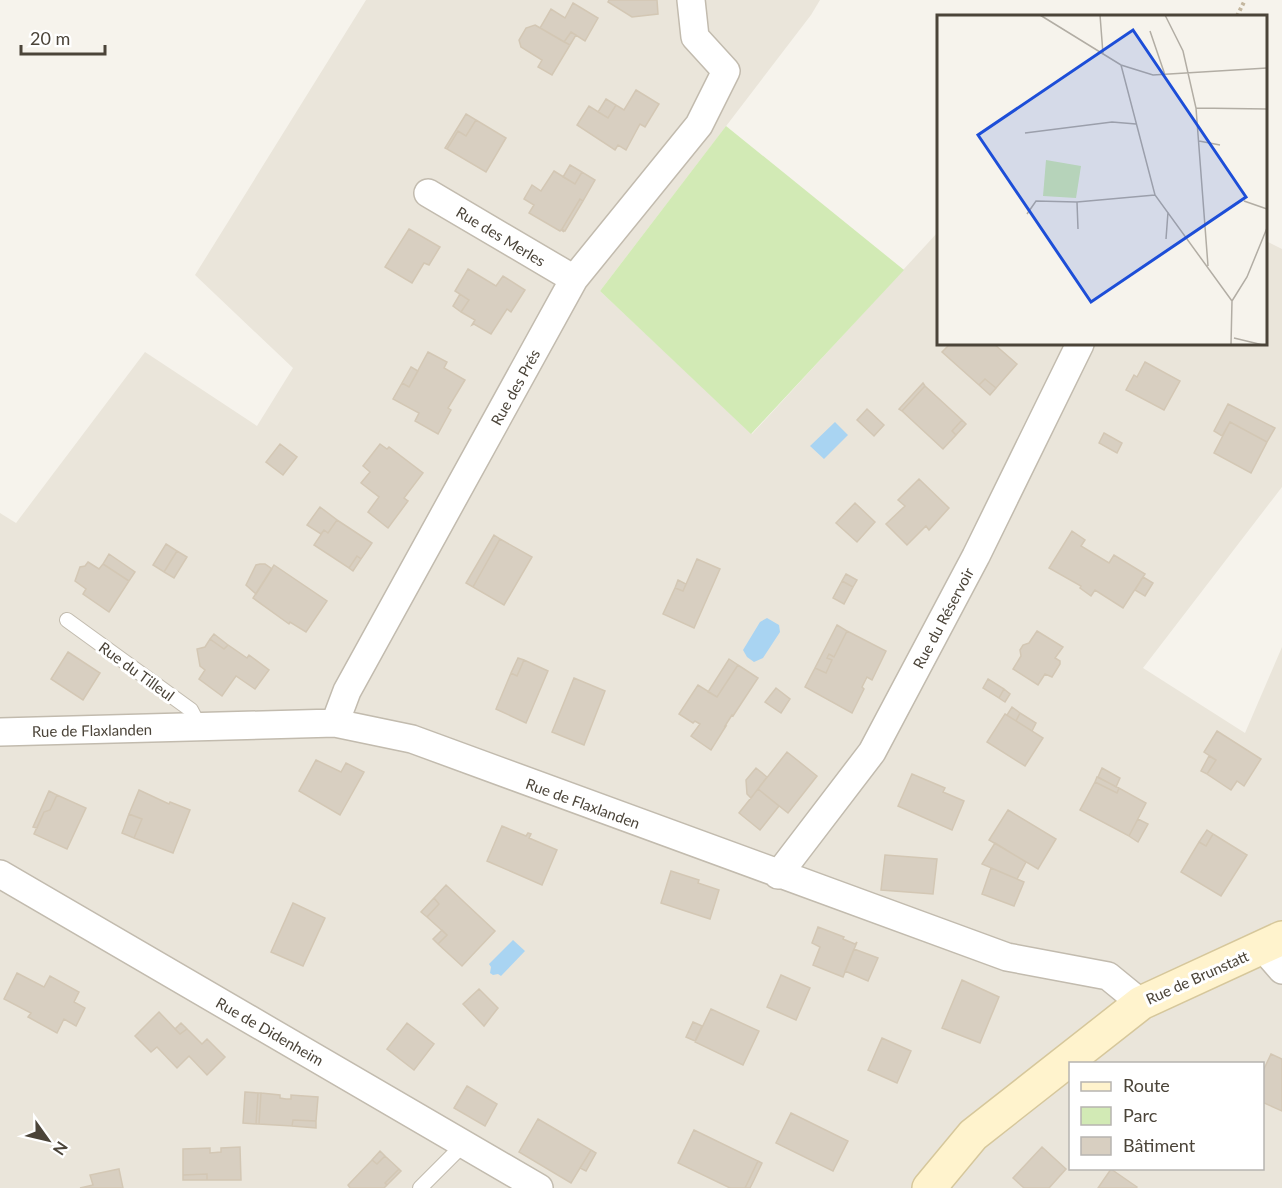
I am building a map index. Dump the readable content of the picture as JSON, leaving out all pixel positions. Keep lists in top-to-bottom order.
{
  "streets": {
    "main road": ["Rue de Brunstatt"],
    "street": [
      "Rue des Merles",
      "Rue des Prés",
      "Rue du Réservoir",
      "Rue de Flaxlanden",
      "Rue de Didenheim"
    ],
    "lane": ["Rue du Tilleul"]
  },
  "crossings": [
    ["Rue des Merles", "Rue des Prés"],
    ["Rue des Prés", "Rue de Flaxlanden"],
    ["Rue du Réservoir", "Rue de Flaxlanden"],
    ["Rue du Tilleul", "Rue de Flaxlanden"],
    ["Rue de Flaxlanden", "Rue de Brunstatt"]
  ],
  "legend": ["Route", "Parc", "Bâtiment"],
  "scale_bar": "20 m",
  "north": "bottom right"
}
